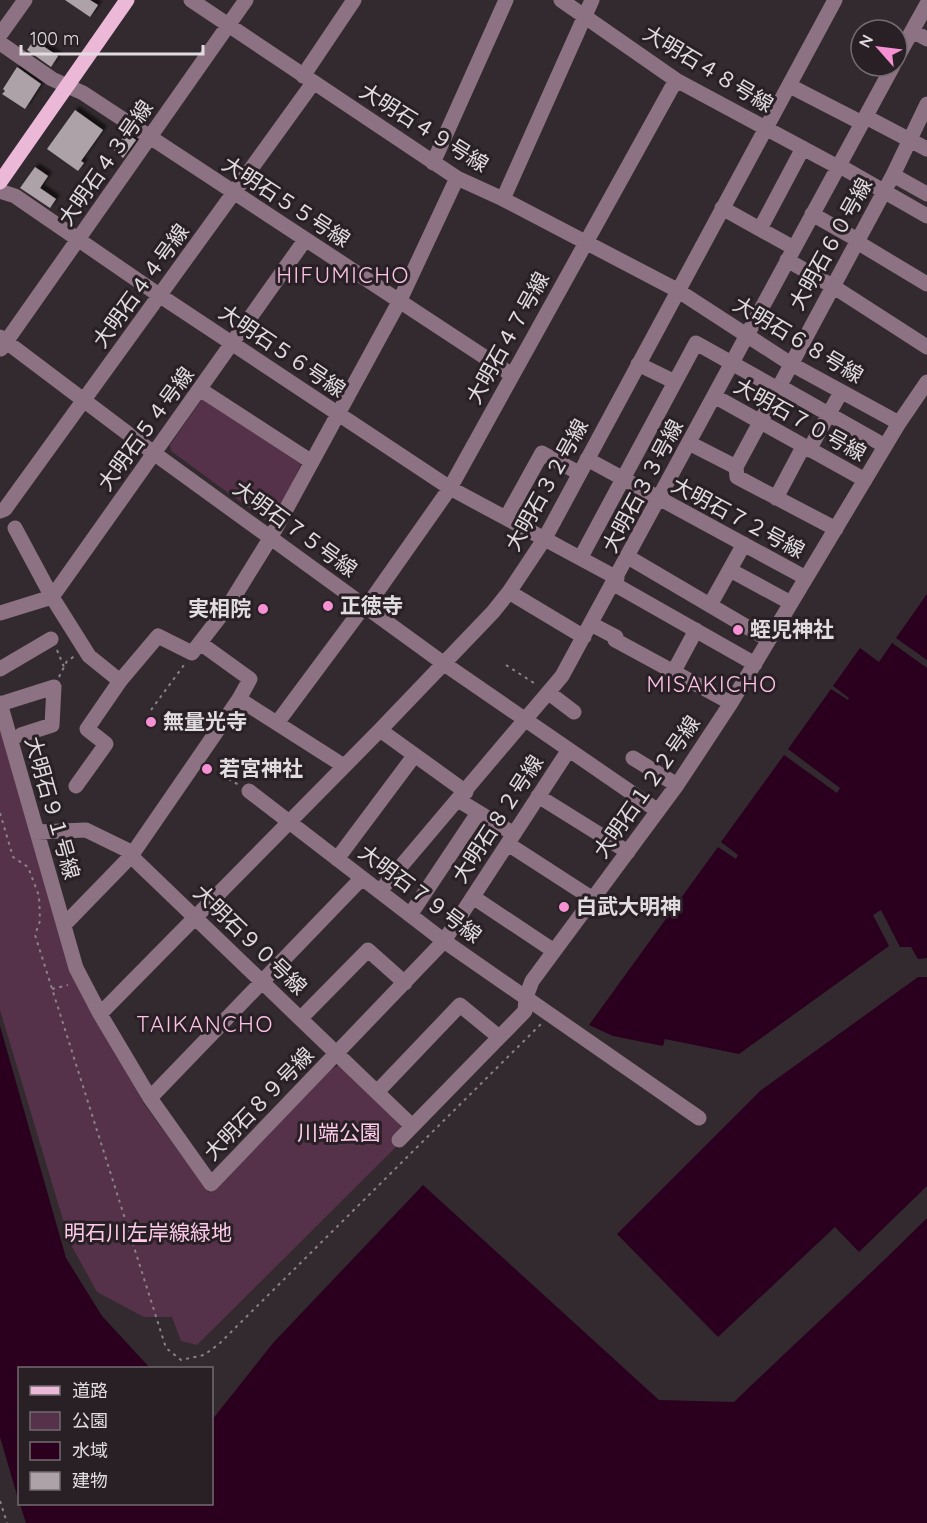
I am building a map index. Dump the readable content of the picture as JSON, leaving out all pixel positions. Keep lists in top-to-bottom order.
{
  "streets": {
    "street": [
      "大明石４８号線",
      "大明石４９号線",
      "大明石４３号線",
      "大明石５５号線",
      "大明石６０号線",
      "大明石４４号線",
      "大明石４７号線",
      "大明石６８号線",
      "大明石５６号線",
      "大明石７０号線",
      "大明石５４号線",
      "大明石３２号線",
      "大明石３３号線",
      "大明石７２号線",
      "大明石７５号線",
      "大明石１２２号線",
      "大明石９１号線",
      "大明石８２号線",
      "大明石７９号線",
      "大明石９０号線",
      "大明石８９号線"
    ]
  },
  "crossings": [
    ["大明石４８号線", "大明石６０号線"],
    ["大明石４８号線", "大明石４７号線"],
    ["大明石４８号線", "大明石３２号線"],
    ["大明石４８号線", "大明石３３号線"],
    ["大明石４９号線", "大明石４３号線"],
    ["大明石４９号線", "大明石４４号線"],
    ["大明石４９号線", "大明石４７号線"],
    ["大明石４９号線", "大明石６８号線"],
    ["大明石４９号線", "大明石３２号線"],
    ["大明石４３号線", "大明石５５号線"],
    ["大明石４３号線", "大明石５６号線"],
    ["大明石４３号線", "大明石７５号線"],
    ["大明石５５号線", "大明石４４号線"],
    ["大明石５５号線", "大明石４７号線"],
    ["大明石５５号線", "大明石５４号線"],
    ["大明石６０号線", "大明石６８号線"],
    ["大明石６０号線", "大明石７０号線"],
    ["大明石４４号線", "大明石５６号線"],
    ["大明石４４号線", "大明石７５号線"],
    ["大明石４７号線", "大明石５６号線"],
    ["大明石４７号線", "大明石７５号線"],
    ["大明石６８号線", "大明石３２号線"],
    ["大明石６８号線", "大明石３３号線"],
    ["大明石６８号線", "大明石１２２号線"],
    ["大明石５６号線", "大明石５４号線"],
    ["大明石５６号線", "大明石３２号線"],
    ["大明石５６号線", "大明石３３号線"],
    ["大明石５６号線", "大明石１２２号線"],
    ["大明石７０号線", "大明石３３号線"],
    ["大明石７０号線", "大明石１２２号線"],
    ["大明石５４号線", "大明石７５号線"],
    ["大明石３２号線", "大明石７２号線"],
    ["大明石３２号線", "大明石７５号線"],
    ["大明石３２号線", "大明石７９号線"],
    ["大明石３２号線", "大明石９０号線"],
    ["大明石３２号線", "大明石８９号線"],
    ["大明石３３号線", "大明石７２号線"],
    ["大明石３３号線", "大明石７５号線"],
    ["大明石３３号線", "大明石７９号線"],
    ["大明石７２号線", "大明石１２２号線"],
    ["大明石７５号線", "大明石１２２号線"],
    ["大明石７５号線", "大明石８２号線"],
    ["大明石１２２号線", "大明石７９号線"],
    ["大明石１２２号線", "大明石９０号線"],
    ["大明石９１号線", "大明石９０号線"],
    ["大明石９１号線", "大明石８９号線"],
    ["大明石８２号線", "大明石７９号線"],
    ["大明石８２号線", "大明石８９号線"],
    ["大明石７９号線", "大明石８９号線"],
    ["大明石９０号線", "大明石８９号線"]
  ],
  "districts": ["HIFUMICHO", "MISAKICHO", "TAIKANCHO"],
  "parks": ["川端公園", "明石川左岸線緑地"],
  "places": [
    "正徳寺",
    "実相院",
    "蛭児神社",
    "無量光寺",
    "若宮神社",
    "白武大明神"
  ],
  "legend": [
    "道路",
    "公園",
    "水域",
    "建物"
  ],
  "scale_bar": "100 m",
  "north": "top left"
}
